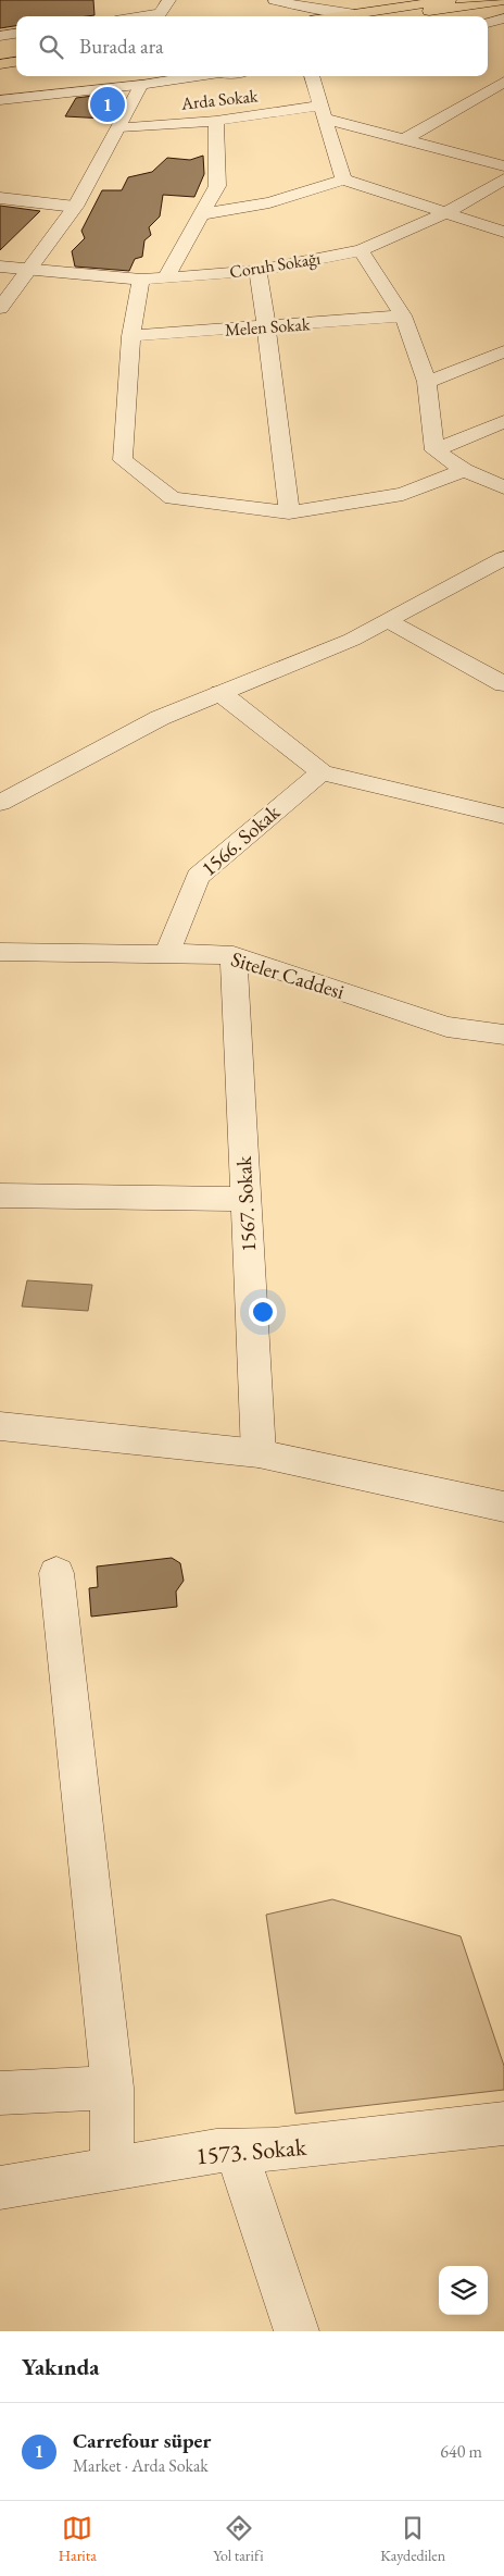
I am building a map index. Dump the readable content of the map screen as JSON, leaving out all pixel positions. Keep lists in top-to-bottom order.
{
  "streets": {
    "street": [
      "Arda Sokak",
      "Coruh Sokağı",
      "Melen Sokak",
      "1566. Sokak",
      "Siteler Caddesi",
      "1567. Sokak",
      "1573. Sokak"
    ]
  },
  "crossings": [
    ["1566. Sokak", "Siteler Caddesi"],
    ["1566. Sokak", "1567. Sokak"],
    ["Siteler Caddesi", "1567. Sokak"]
  ],
  "page": {
    "search": "Burada ara",
    "pins": "1",
    "heading": "Yakında",
    "list": [
      {
        "mark": "1",
        "name": "Carrefour süper",
        "note": "Market · Arda Sokak",
        "value": "640 m"
      }
    ],
    "nav": ["Harita", "Yol tarifi", "Kaydedilen"]
  }
}
